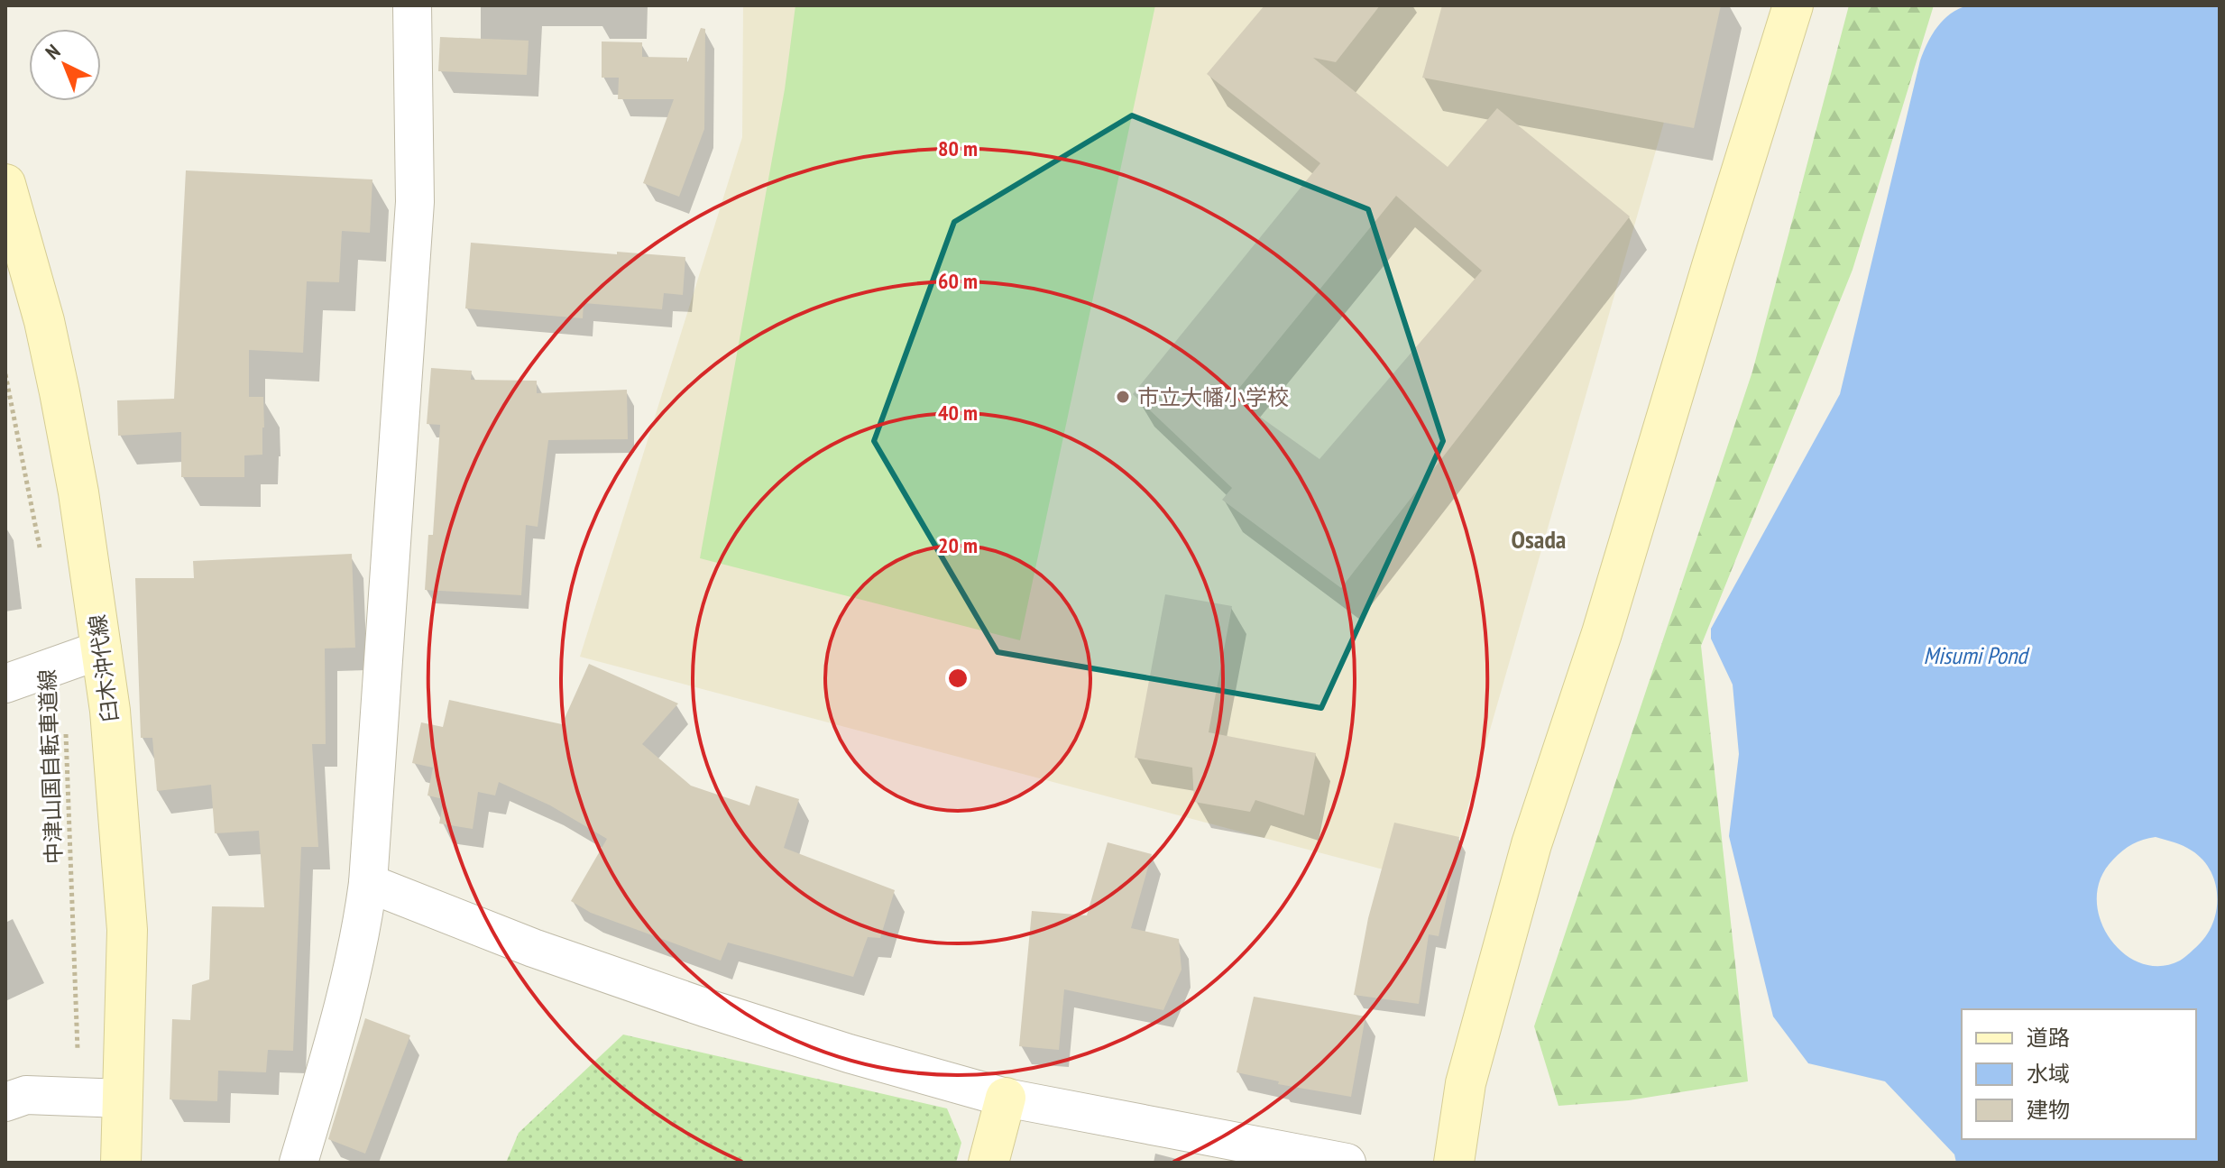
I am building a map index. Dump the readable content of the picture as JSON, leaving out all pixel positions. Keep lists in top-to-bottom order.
{
  "streets": {
    "street": ["臼木沖代線"],
    "path": ["中津山国自転車道線"]
  },
  "districts": ["Osada"],
  "water": ["Misumi Pond"],
  "places": ["市立大幡小学校"],
  "legend": ["道路", "水域", "建物"],
  "north": "top left",
  "rings": [
    "80 m",
    "60 m",
    "40 m",
    "20 m"
  ]
}
